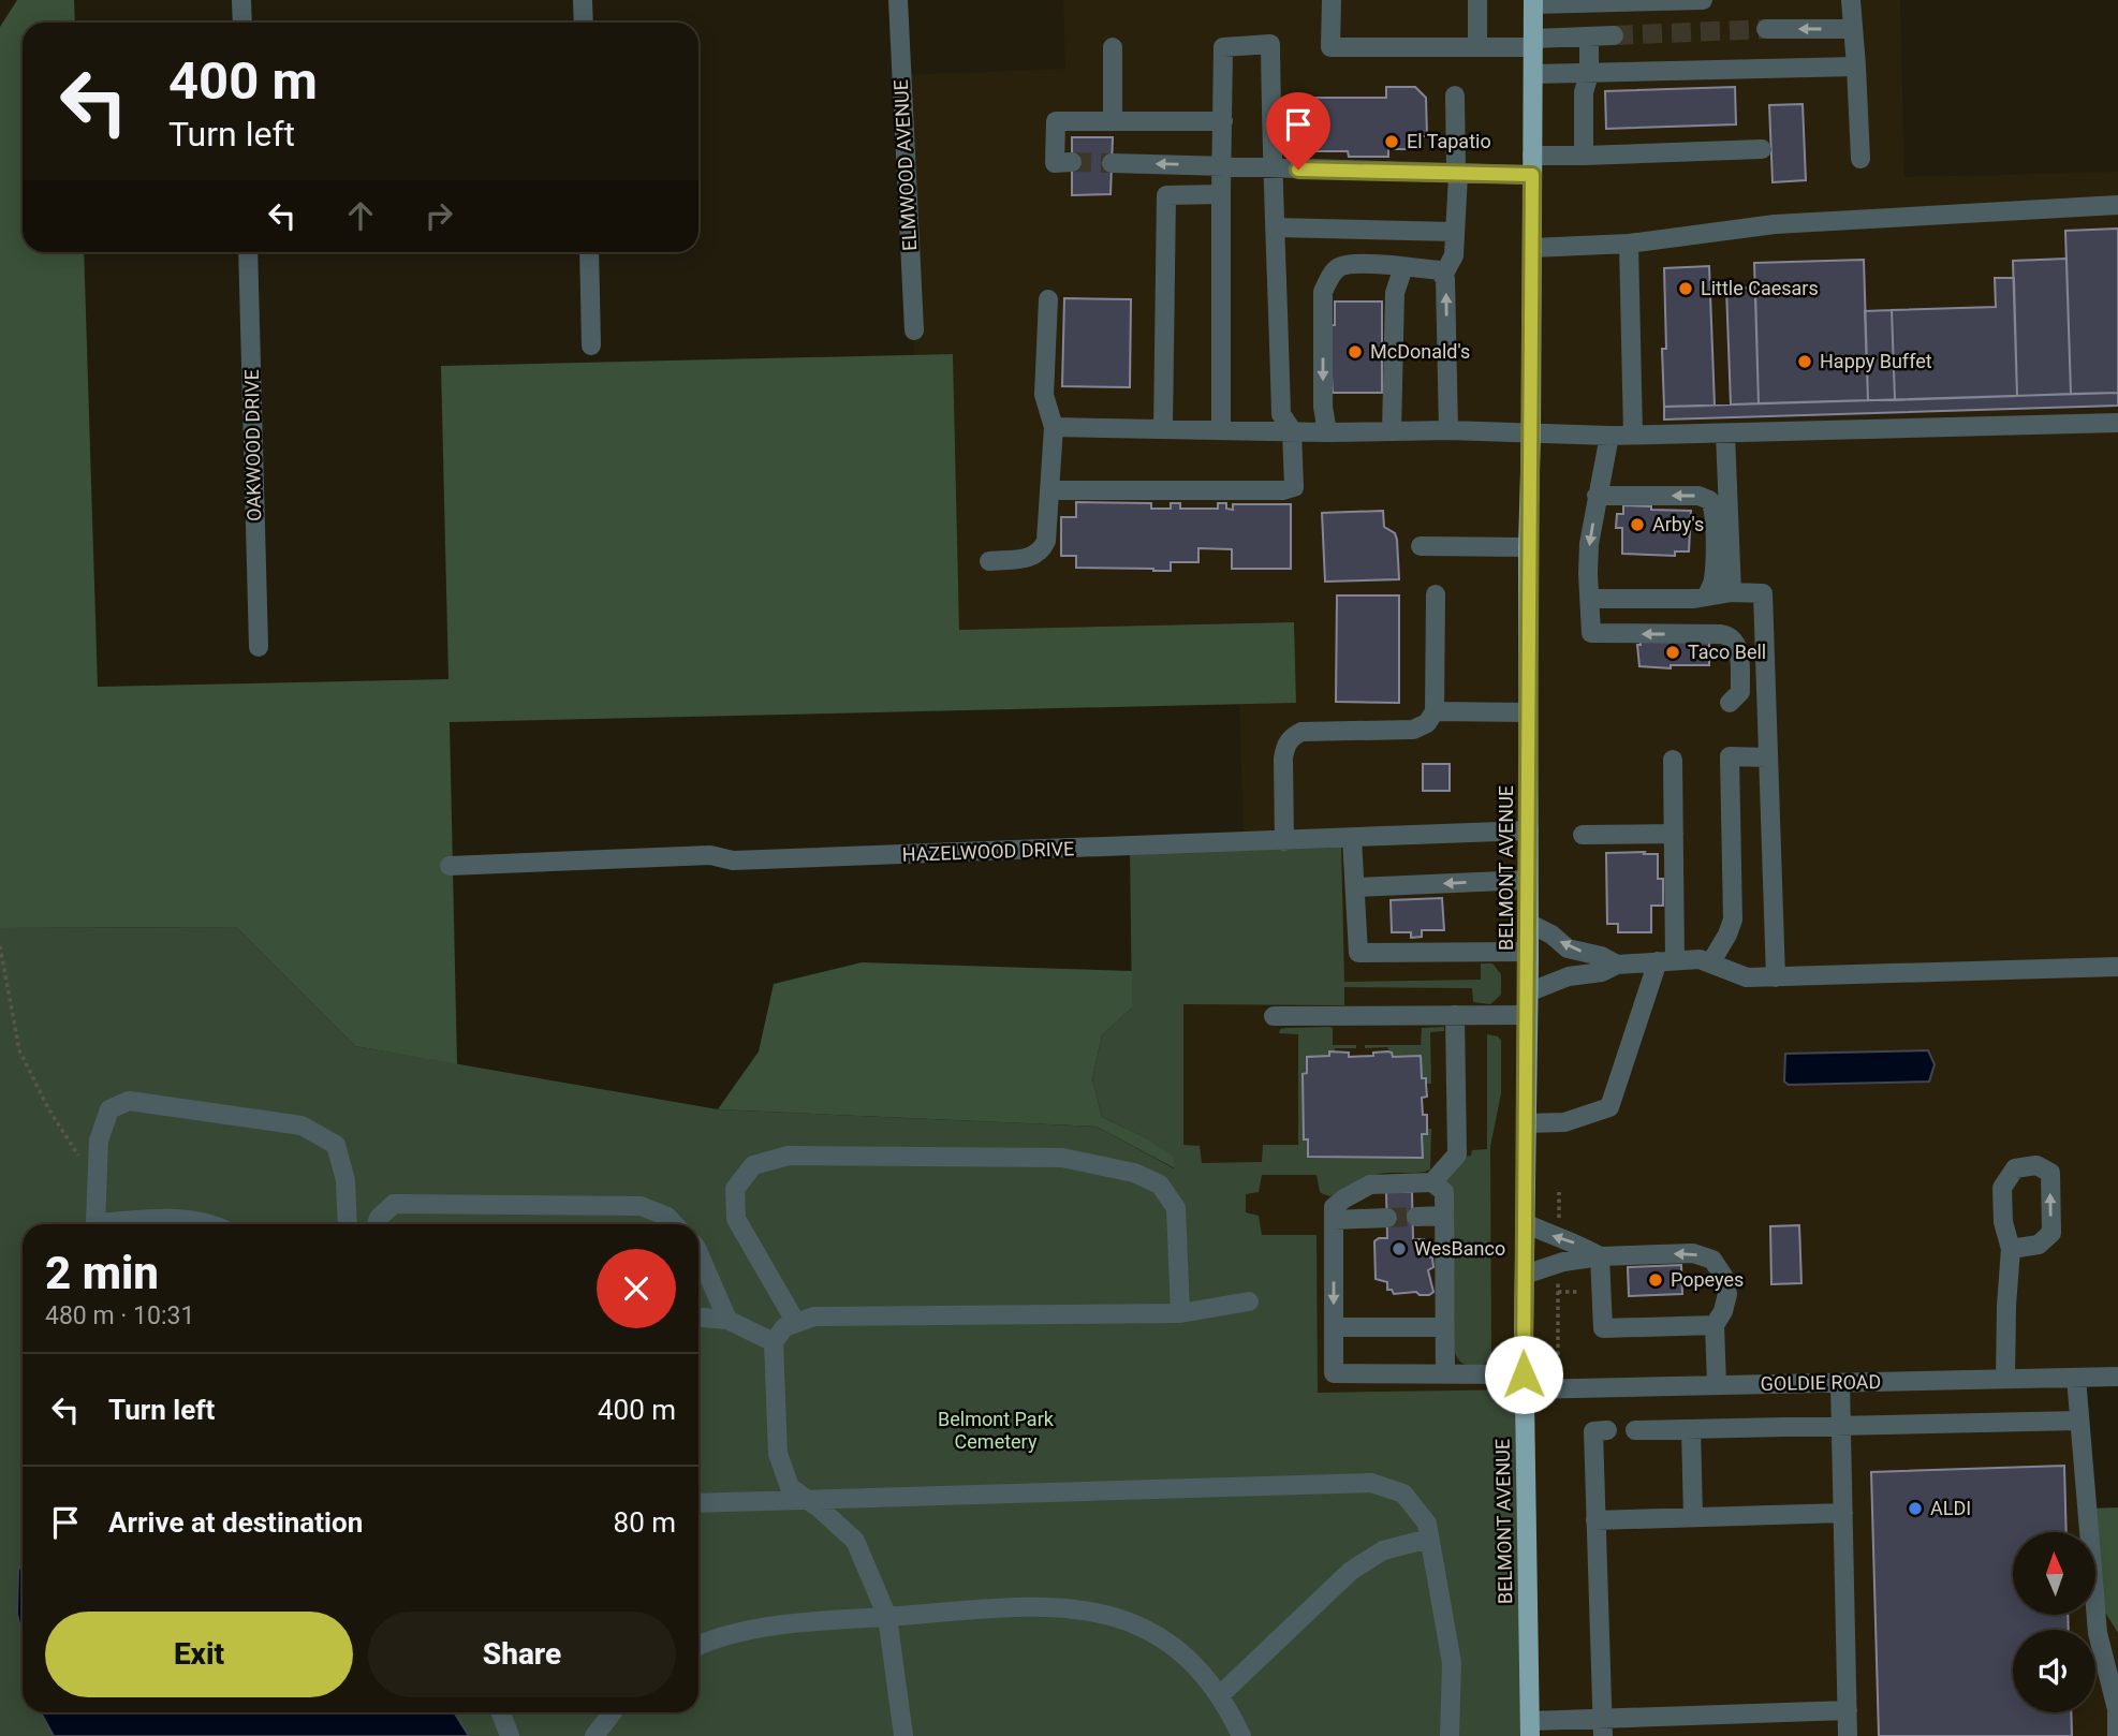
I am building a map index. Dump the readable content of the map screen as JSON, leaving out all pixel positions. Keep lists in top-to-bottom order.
{
  "streets": {
    "main road": ["BELMONT AVENUE"],
    "street": [
      "ELMWOOD AVENUE",
      "OAKWOOD DRIVE",
      "HAZELWOOD DRIVE",
      "GOLDIE ROAD"
    ]
  },
  "crossings": [
    ["HAZELWOOD DRIVE", "BELMONT AVENUE"],
    ["BELMONT AVENUE", "GOLDIE ROAD"]
  ],
  "parks": ["Belmont Park Cemetery"],
  "places": [
    "El Tapatio",
    "Little Caesars",
    "McDonald's",
    "Happy Buffet",
    "Arby's",
    "Taco Bell",
    "WesBanco",
    "Popeyes",
    "ALDI"
  ],
  "north": "top",
  "page": {
    "turn": ["400 m", "Turn left"],
    "heading": ["2 min", "480 m · 10:31"],
    "list": [
      {
        "name": "Turn left",
        "value": "400 m"
      },
      {
        "name": "Arrive at destination",
        "value": "80 m"
      }
    ],
    "buttons": ["Exit", "Share"]
  }
}
